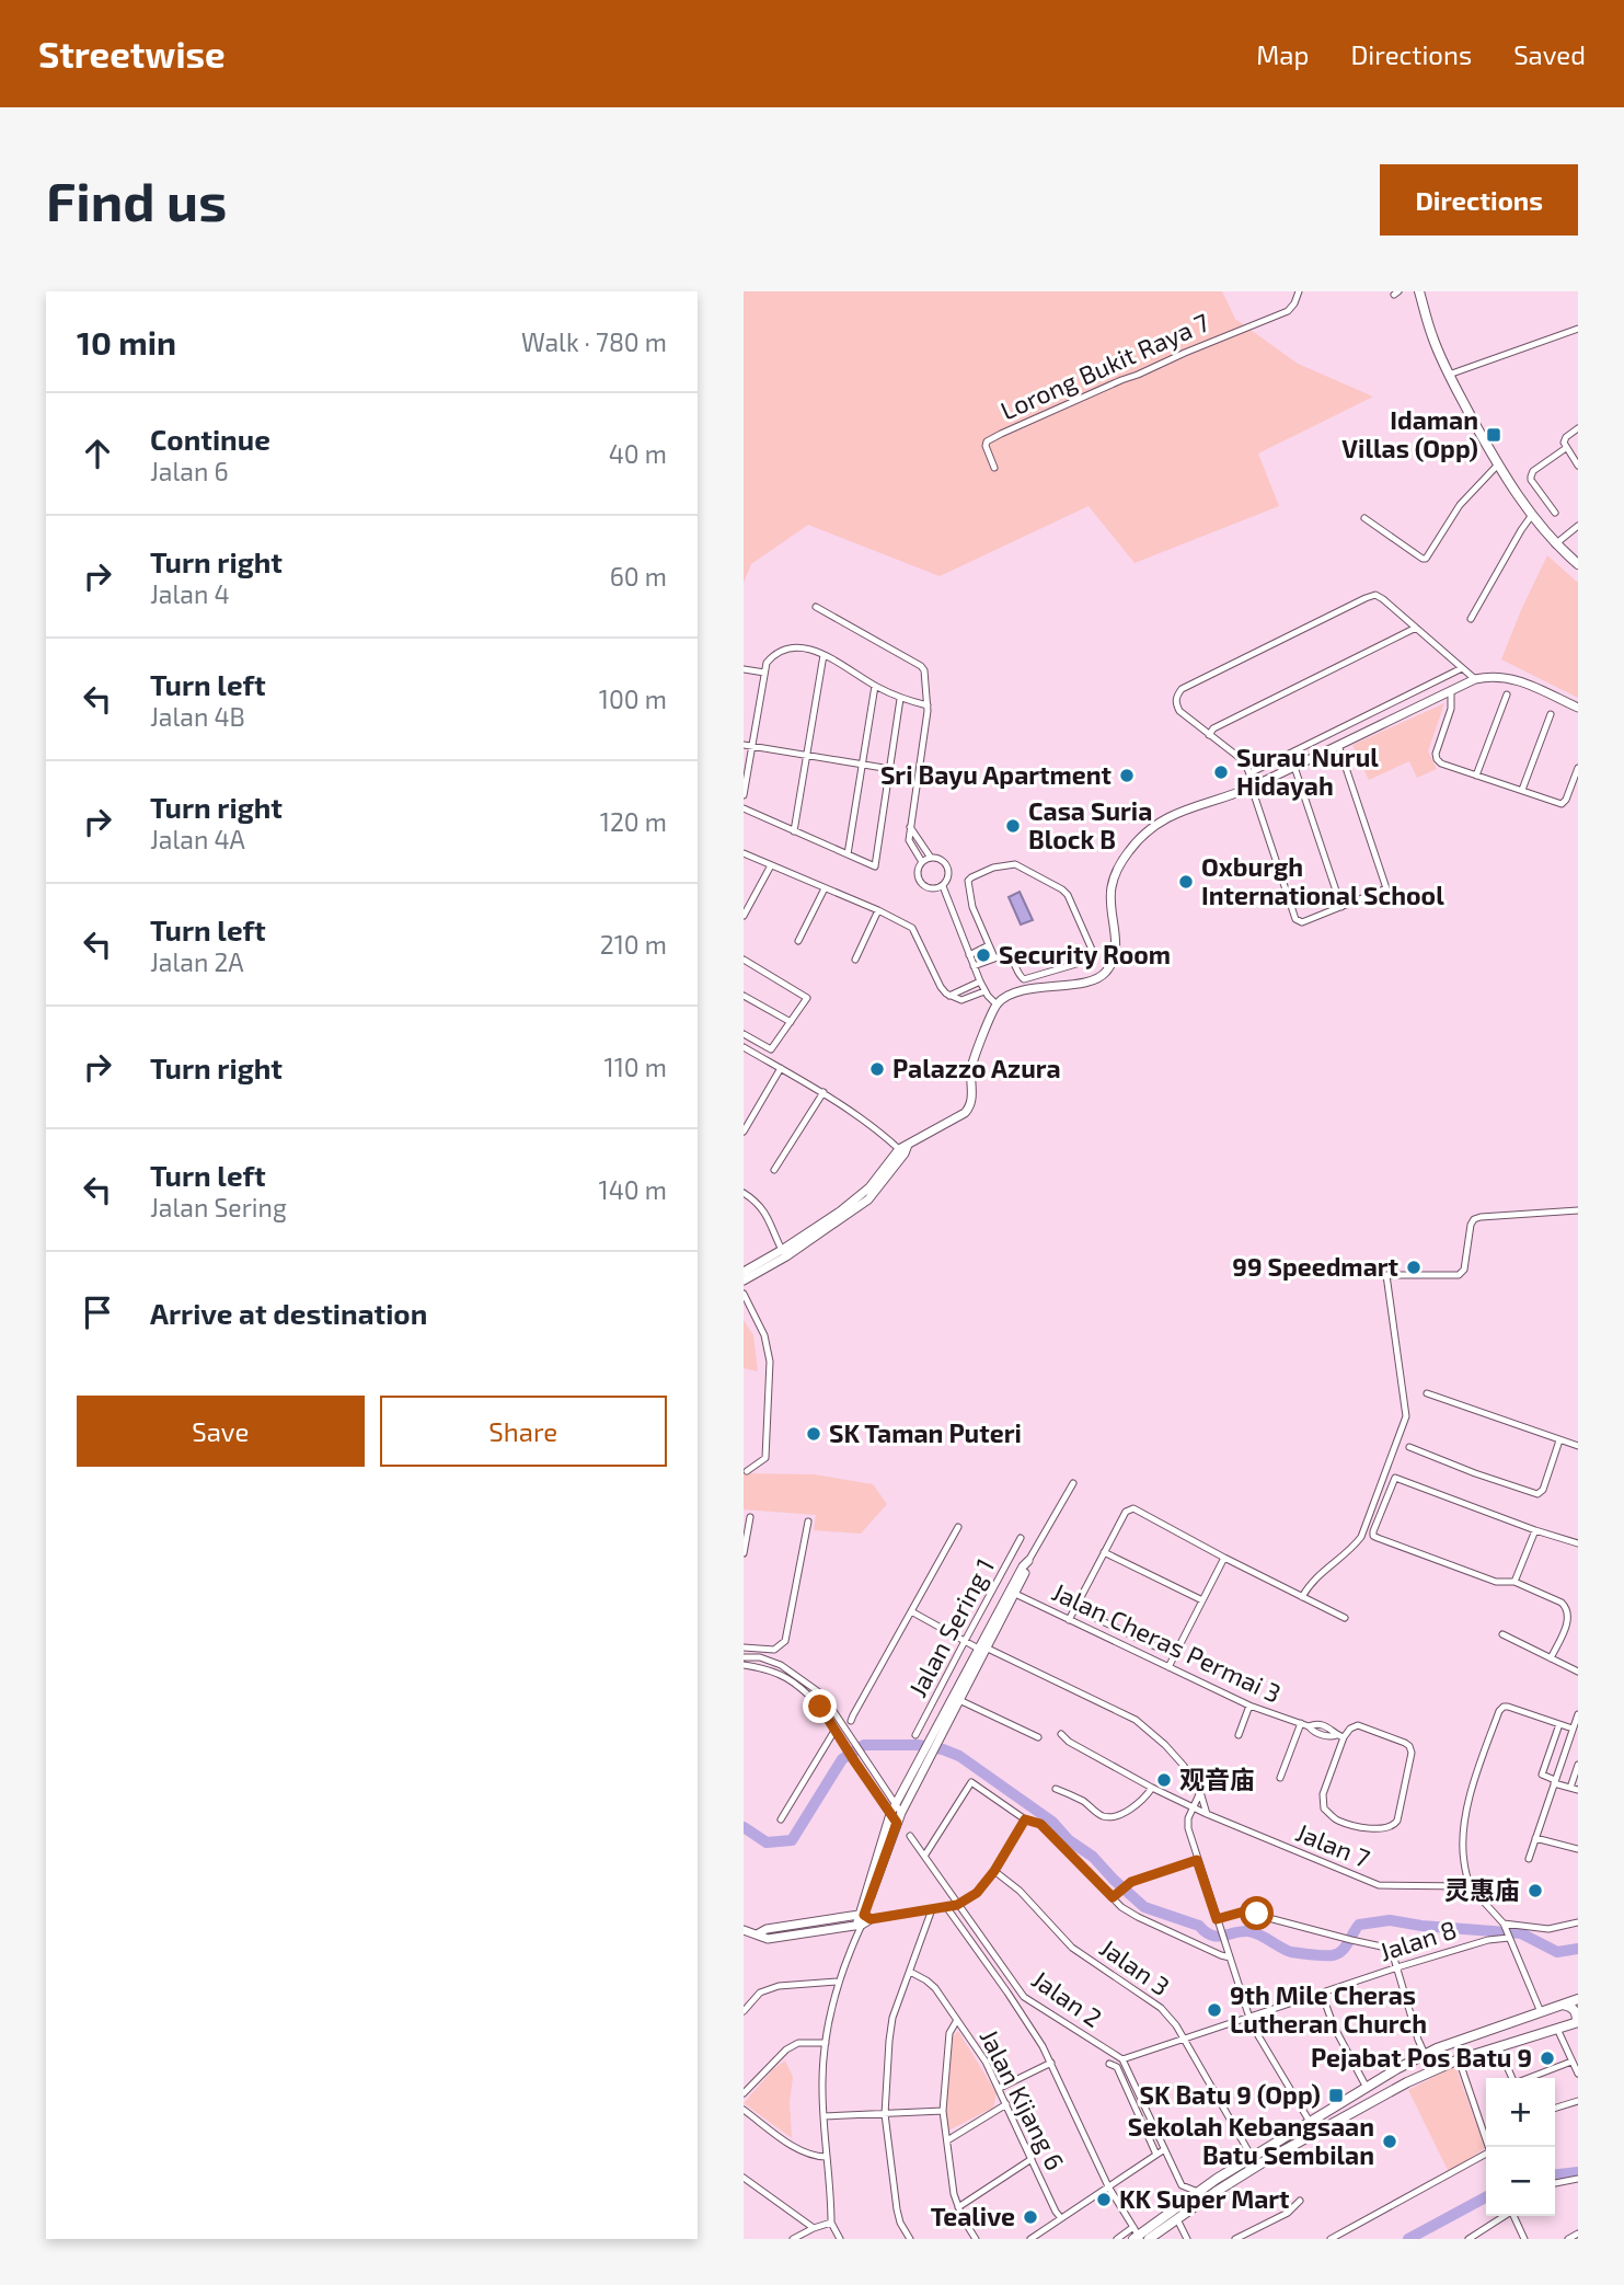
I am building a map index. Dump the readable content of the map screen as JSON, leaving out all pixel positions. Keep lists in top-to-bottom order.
{
  "streets": {
    "street": [
      "Lorong Bukit Raya 7",
      "Jalan Sering 1",
      "Jalan Cheras Permai 3",
      "Jalan 7",
      "Jalan 8",
      "Jalan 3",
      "Jalan 2",
      "Jalan Kijang 6"
    ]
  },
  "crossings": [
    ["Jalan 8", "Jalan 3"],
    ["Jalan 8", "Jalan 2"]
  ],
  "places": {
    "transit": ["Idaman Villas (Opp)", "SK Batu 9 (Opp)"],
    "other": [
      "Surau Nurul Hidayah",
      "Sri Bayu Apartment",
      "Casa Suria Block B",
      "Oxburgh International School",
      "Security Room",
      "Palazzo Azura",
      "99 Speedmart",
      "SK Taman Puteri",
      "观音庙",
      "灵惠庙",
      "9th Mile Cheras Lutheran Church",
      "Pejabat Pos Batu 9",
      "Sekolah Kebangsaan Batu Sembilan",
      "KK Super Mart",
      "Tealive"
    ]
  },
  "page": {
    "header": "Streetwise",
    "nav": ["Map", "Directions", "Saved"],
    "buttons": [
      "Directions",
      ["Save", "Share"]
    ],
    "title": "Find us",
    "heading": ["10 min", "Walk · 780 m"],
    "list": [
      ["Continue", "Jalan 6", "40 m"],
      ["Turn right", "Jalan 4", "60 m"],
      ["Turn left", "Jalan 4B", "100 m"],
      ["Turn right", "Jalan 4A", "120 m"],
      ["Turn left", "Jalan 2A", "210 m"],
      ["Turn right", "110 m"],
      ["Turn left", "Jalan Sering", "140 m"],
      "Arrive at destination"
    ],
    "map_buttons": ["+", "−"]
  }
}
